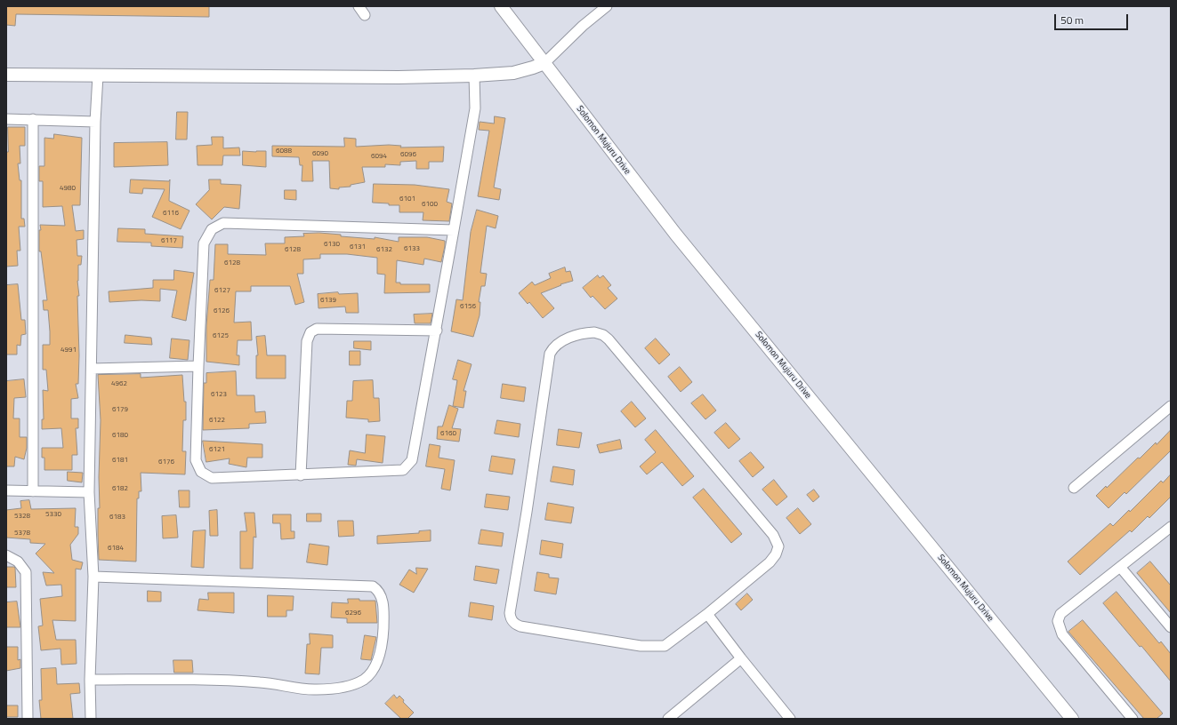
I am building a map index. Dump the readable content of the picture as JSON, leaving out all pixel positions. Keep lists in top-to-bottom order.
{
  "streets": {
    "street": ["Solomon Mujuru Drive"]
  },
  "house_numbers": [
    "6088",
    "6090",
    "6096",
    "6094",
    "4980",
    "6101",
    "6100",
    "6116",
    "6117",
    "6130",
    "6131",
    "6133",
    "6128",
    "6132",
    "6128",
    "6127",
    "6139",
    "6156",
    "6126",
    "6125",
    "4991",
    "4962",
    "6123",
    "6179",
    "6122",
    "6160",
    "6180",
    "6121",
    "6181",
    "6176",
    "6182",
    "5330",
    "5328",
    "6183",
    "5378",
    "6184",
    "6296"
  ],
  "scale_bar": "50 m"
}
